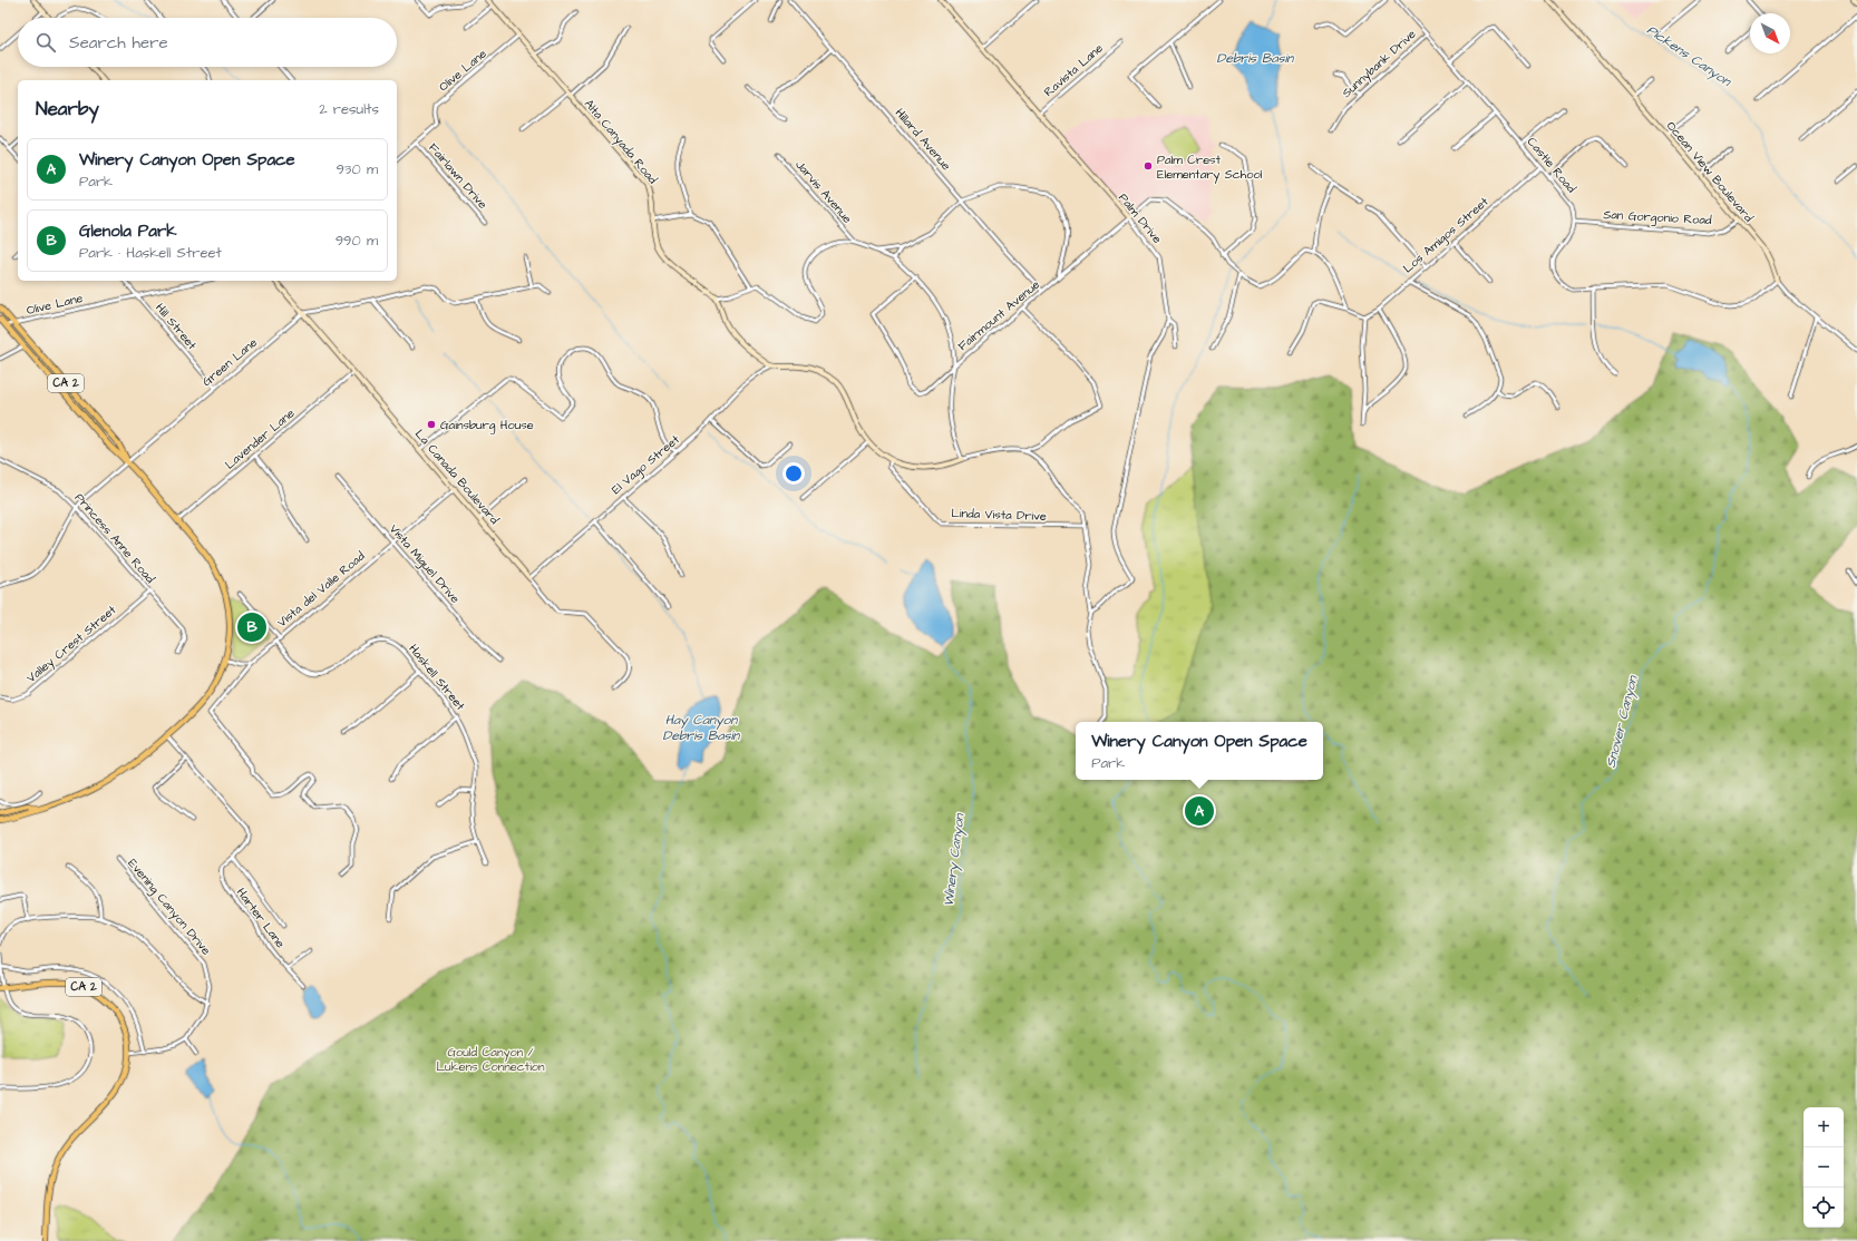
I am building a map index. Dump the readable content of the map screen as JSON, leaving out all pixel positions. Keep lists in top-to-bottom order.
{
  "streets": {
    "main road": ["CA 2"],
    "street": [
      "Sunnybank Drive",
      "Olive Lane",
      "Ravista Lane",
      "Hillard Avenue",
      "Alta Canyada Road",
      "Castle Road",
      "Ocean View Boulevard",
      "Fairlawn Drive",
      "Jarvis Avenue",
      "San Gorgonio Road",
      "Palm Drive",
      "Los Amigos Street",
      "Fairmount Avenue",
      "Hill Street",
      "Green Lane",
      "Lavender Lane",
      "El Vago Street",
      "La Canada Boulevard",
      "Linda Vista Drive",
      "Princess Anne Road",
      "Vista Miguel Drive",
      "Vista del Valle Road",
      "Valley Crest Street",
      "Haskell Street",
      "Evening Canyon Drive",
      "Harter Lane"
    ]
  },
  "crossings": [
    ["Sunnybank Drive", "Castle Road"],
    ["Olive Lane", "Alta Canyada Road"],
    ["Olive Lane", "Fairlawn Drive"],
    ["Olive Lane", "Hill Street"],
    ["Olive Lane", "CA 2"],
    ["Ravista Lane", "Palm Drive"],
    ["Hillard Avenue", "Fairmount Avenue"],
    ["Alta Canyada Road", "El Vago Street"],
    ["Castle Road", "San Gorgonio Road"],
    ["Castle Road", "Los Amigos Street"],
    ["Ocean View Boulevard", "San Gorgonio Road"],
    ["Palm Drive", "Fairmount Avenue"],
    ["Hill Street", "Green Lane"],
    ["Green Lane", "CA 2"],
    ["Green Lane", "La Canada Boulevard"],
    ["Green Lane", "Princess Anne Road"],
    ["CA 2", "Lavender Lane"],
    ["CA 2", "Harter Lane"],
    ["Lavender Lane", "La Canada Boulevard"],
    ["El Vago Street", "La Canada Boulevard"],
    ["La Canada Boulevard", "Vista del Valle Road"],
    ["Princess Anne Road", "Valley Crest Street"],
    ["Vista Miguel Drive", "Vista del Valle Road"],
    ["Vista del Valle Road", "Haskell Street"]
  ],
  "water": [
    "Pickens Canyon",
    "Debris Basin",
    "Hay Canyon Debris Basin",
    "Snover Canyon",
    "Winery Canyon"
  ],
  "parks": ["Gould Canyon / Lukens Connection"],
  "places": ["Palm Crest Elementary School", "Gainsburg House"],
  "north": "bottom right",
  "page": {
    "search": "Search here",
    "heading": ["Nearby", "2 results"],
    "list": [
      {
        "mark": "A",
        "name": "Winery Canyon Open Space",
        "note": "Park",
        "value": "930 m"
      },
      {
        "mark": "B",
        "name": "Glenola Park",
        "note": "Park · Haskell Street",
        "value": "990 m"
      }
    ],
    "pins": ["B", "A"],
    "popup": ["Winery Canyon Open Space", "Park"],
    "map_buttons": ["+", "−"]
  }
}
